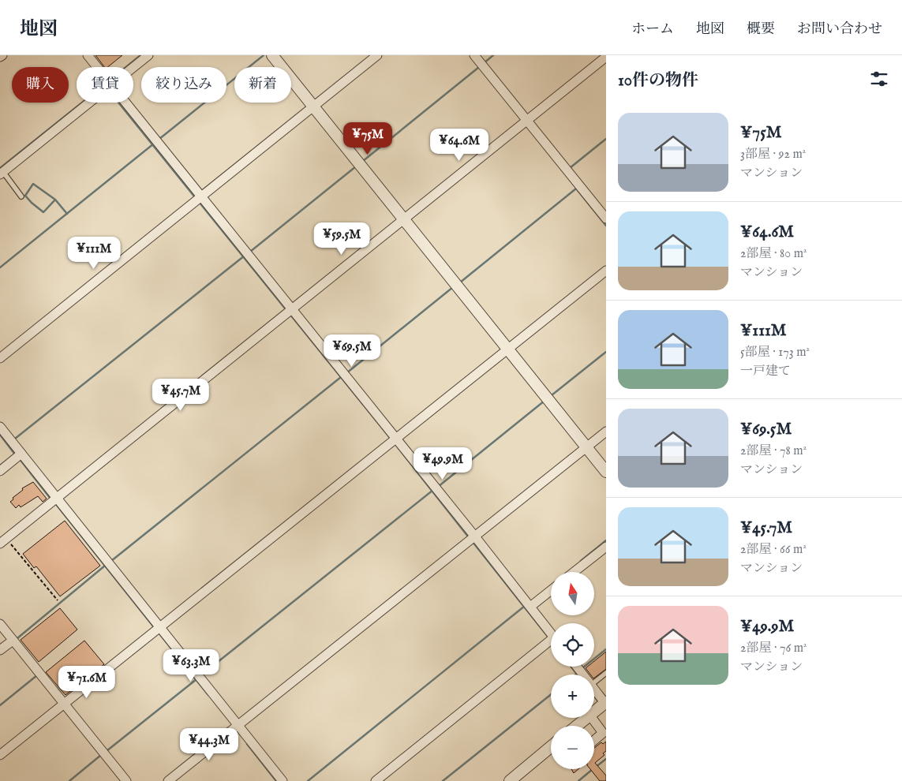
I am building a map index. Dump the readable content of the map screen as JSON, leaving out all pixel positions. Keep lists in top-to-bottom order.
{
  "north": "top",
  "page": {
    "header": "地図",
    "nav": [
      "ホーム",
      "地図",
      "概要",
      "お問い合わせ"
    ],
    "heading": "10件の物件",
    "chip": [
      "購入",
      "賃貸",
      "絞り込み",
      "新着"
    ],
    "list": [
      {
        "name": "¥75M",
        "note": "3部屋 · 92 m² · マンション"
      },
      {
        "name": "¥64.6M",
        "note": "2部屋 · 80 m² · マンション"
      },
      {
        "name": "¥111M",
        "note": "5部屋 · 173 m² · 一戸建て"
      },
      {
        "name": "¥69.5M",
        "note": "2部屋 · 78 m² · マンション"
      },
      {
        "name": "¥45.7M",
        "note": "2部屋 · 66 m² · マンション"
      },
      {
        "name": "¥49.9M",
        "note": "2部屋 · 76 m² · マンション"
      }
    ],
    "price": [
      "¥75M",
      "¥64.6M",
      "¥59.5M",
      "¥111M",
      "¥69.5M",
      "¥45.7M",
      "¥49.9M",
      "¥63.3M",
      "¥71.6M",
      "¥44.3M"
    ],
    "map_buttons": ["+", "−"]
  }
}
